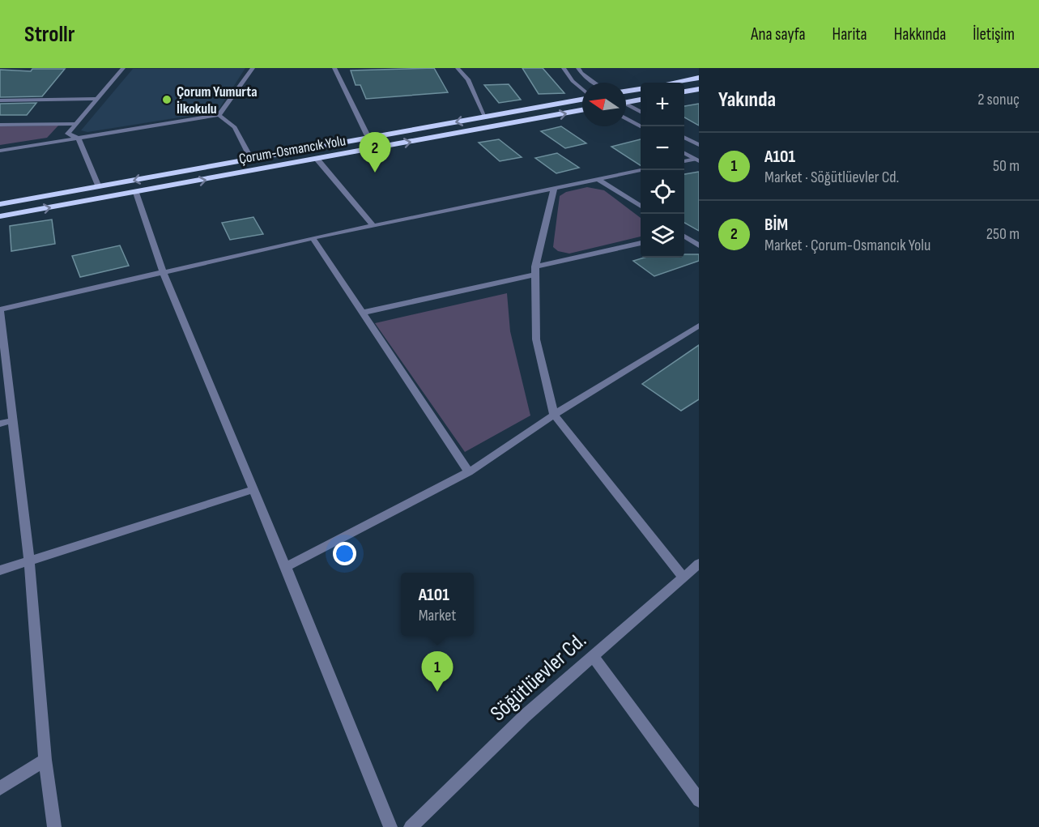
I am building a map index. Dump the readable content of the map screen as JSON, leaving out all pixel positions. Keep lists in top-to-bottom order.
{
  "streets": {
    "highway": ["Çorum-Osmancık Yolu"],
    "street": ["Söğütlüevler Cd."]
  },
  "places": ["Çorum Yumurta İlkokulu"],
  "north": "left",
  "page": {
    "header": "Strollr",
    "nav": [
      "Ana sayfa",
      "Harita",
      "Hakkında",
      "İletişim"
    ],
    "heading": ["Yakında", "2 sonuç"],
    "map_buttons": ["+", "−"],
    "list": [
      {
        "mark": "1",
        "name": "A101",
        "note": "Market · Söğütlüevler Cd.",
        "value": "50 m"
      },
      {
        "mark": "2",
        "name": "BİM",
        "note": "Market · Çorum-Osmancık Yolu",
        "value": "250 m"
      }
    ],
    "pins": ["2", "1"],
    "popup": ["A101", "Market"]
  }
}
